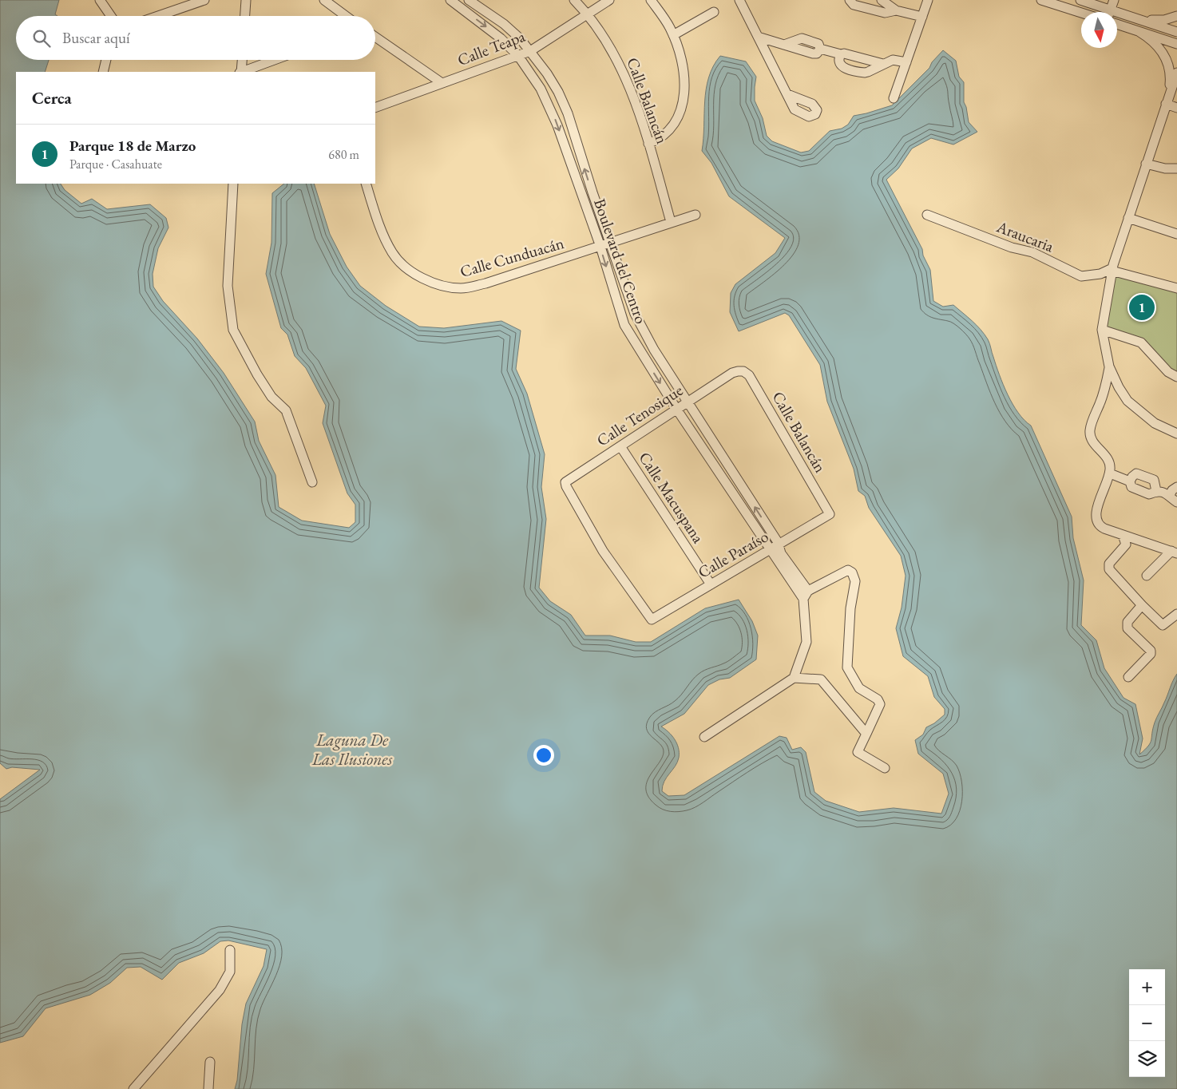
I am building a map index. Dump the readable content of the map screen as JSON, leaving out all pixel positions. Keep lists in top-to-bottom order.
{
  "streets": {
    "street": [
      "Calle Teapa",
      "Calle Balancán",
      "Araucaria",
      "Calle Cunduacán",
      "Boulevard del Centro",
      "Calle Tenosique",
      "Calle Macuspana",
      "Calle Paraíso"
    ]
  },
  "crossings": [
    ["Calle Teapa", "Calle Balancán"],
    ["Calle Teapa", "Boulevard del Centro"],
    ["Calle Balancán", "Calle Cunduacán"],
    ["Calle Balancán", "Calle Tenosique"],
    ["Calle Balancán", "Calle Paraíso"],
    ["Calle Cunduacán", "Boulevard del Centro"],
    ["Boulevard del Centro", "Calle Tenosique"],
    ["Boulevard del Centro", "Calle Paraíso"],
    ["Calle Tenosique", "Calle Macuspana"],
    ["Calle Tenosique", "Calle Paraíso"],
    ["Calle Macuspana", "Calle Paraíso"]
  ],
  "water": ["Laguna De Las Ilusiones"],
  "north": "bottom",
  "page": {
    "search": "Buscar aquí",
    "heading": "Cerca",
    "list": [
      {
        "mark": "1",
        "name": "Parque 18 de Marzo",
        "note": "Parque · Casahuate",
        "value": "680 m"
      }
    ],
    "pins": "1",
    "map_buttons": ["+", "−"]
  }
}
